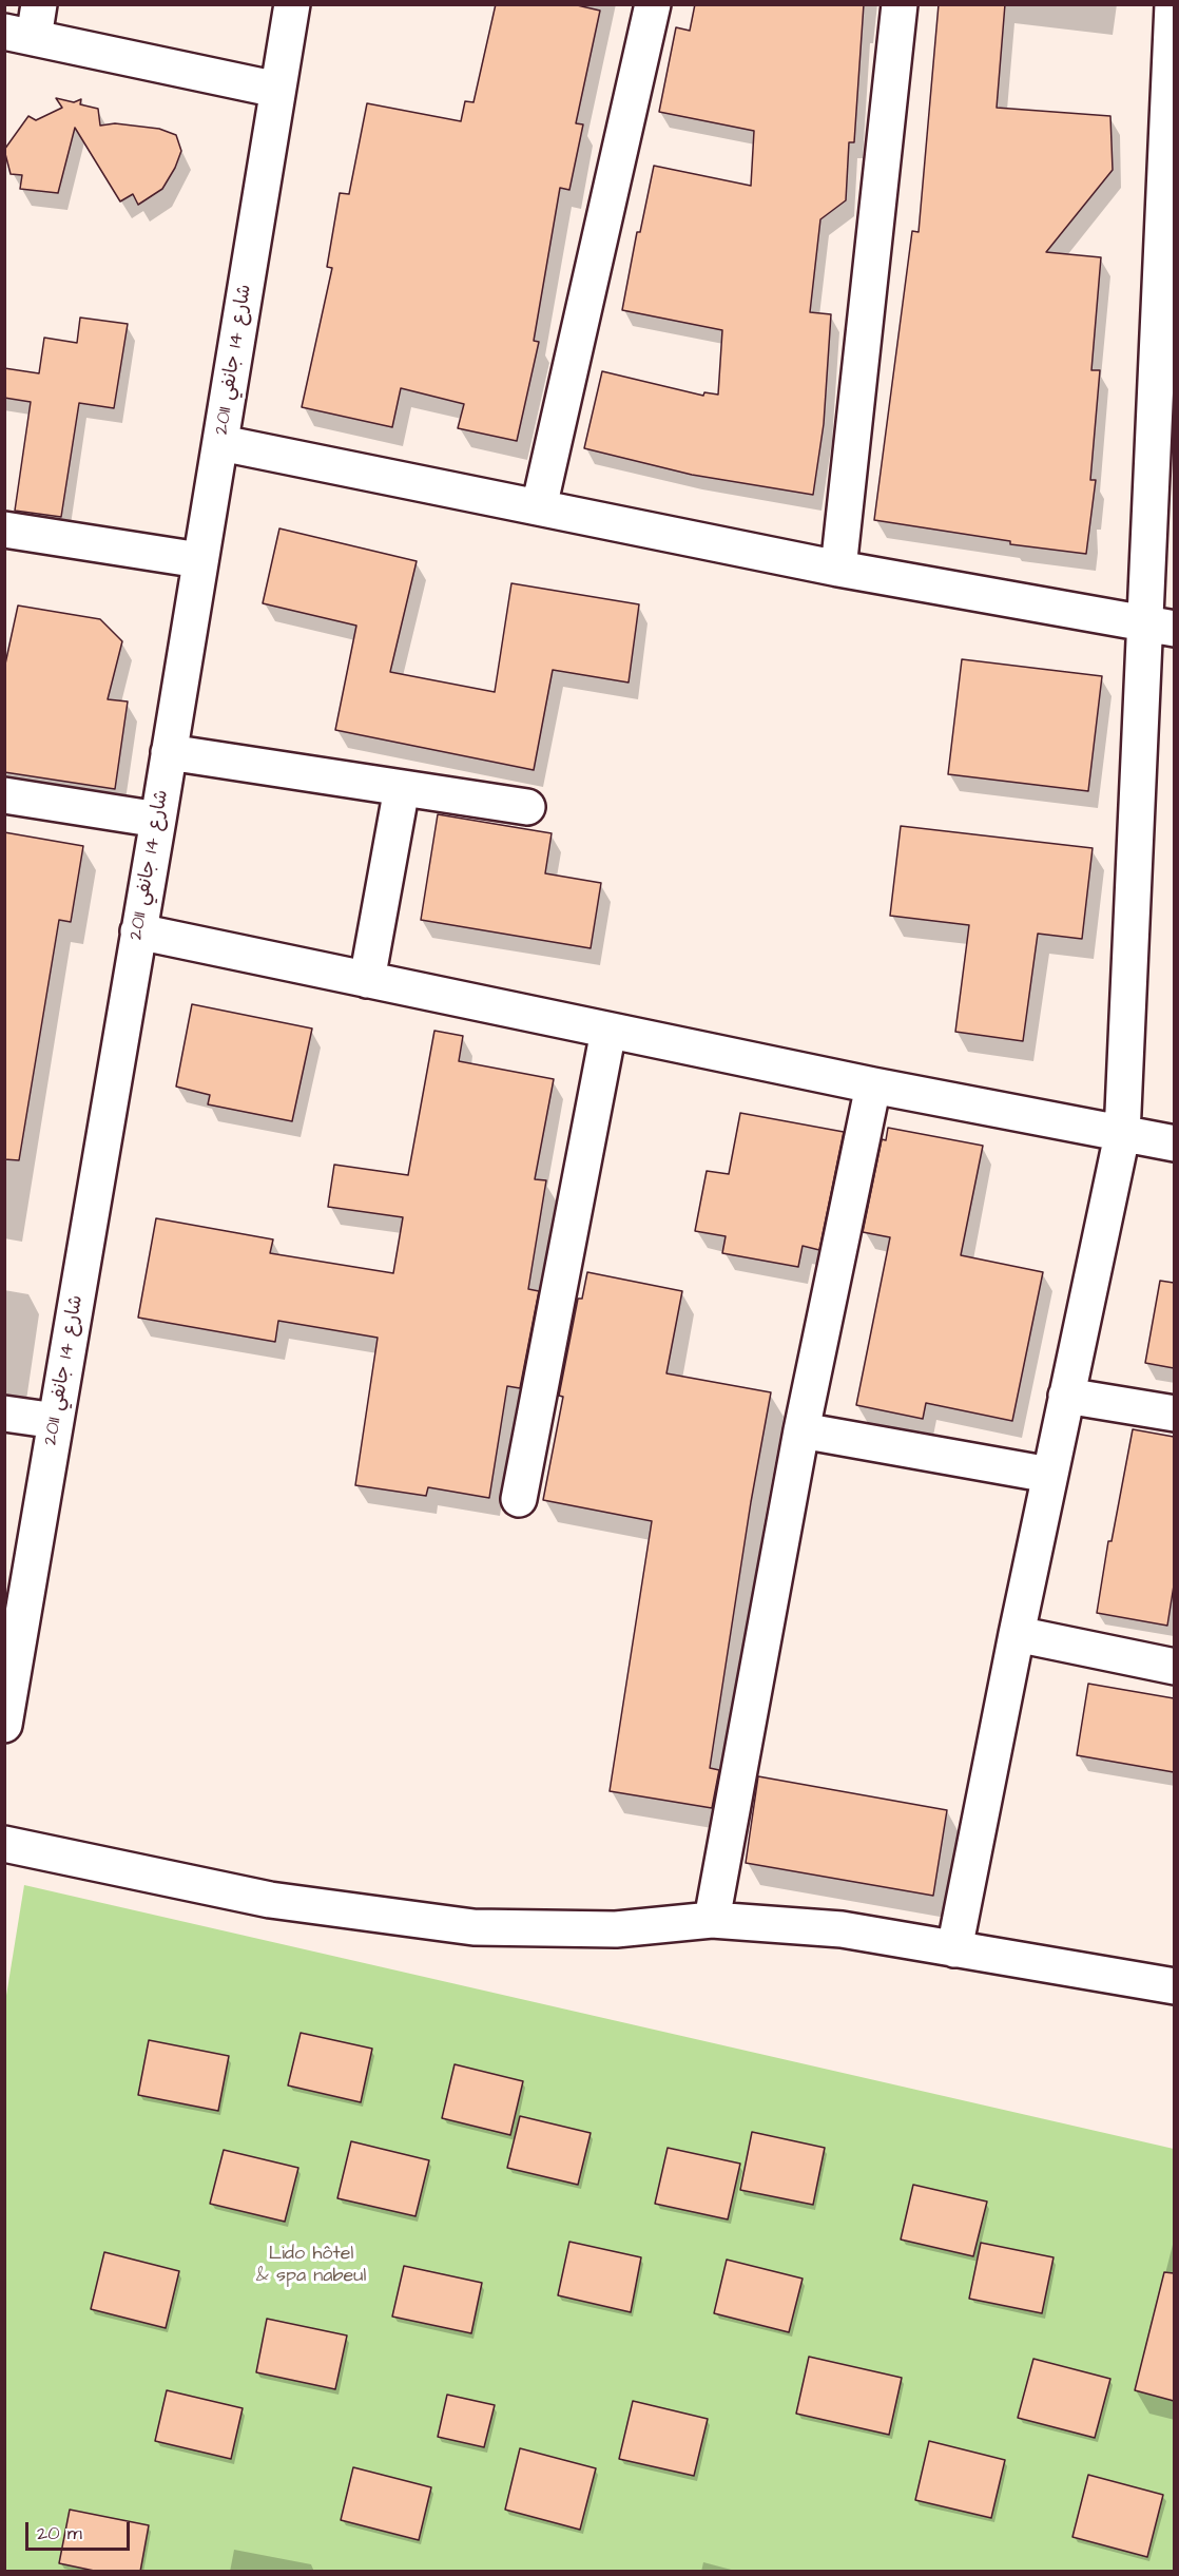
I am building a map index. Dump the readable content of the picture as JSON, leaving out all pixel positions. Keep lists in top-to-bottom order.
{
  "streets": {
    "street": ["شارع 14 جانفي 2011"]
  },
  "parks": ["Lido hôtel & spa nabeul"],
  "scale_bar": "20 m"
}
